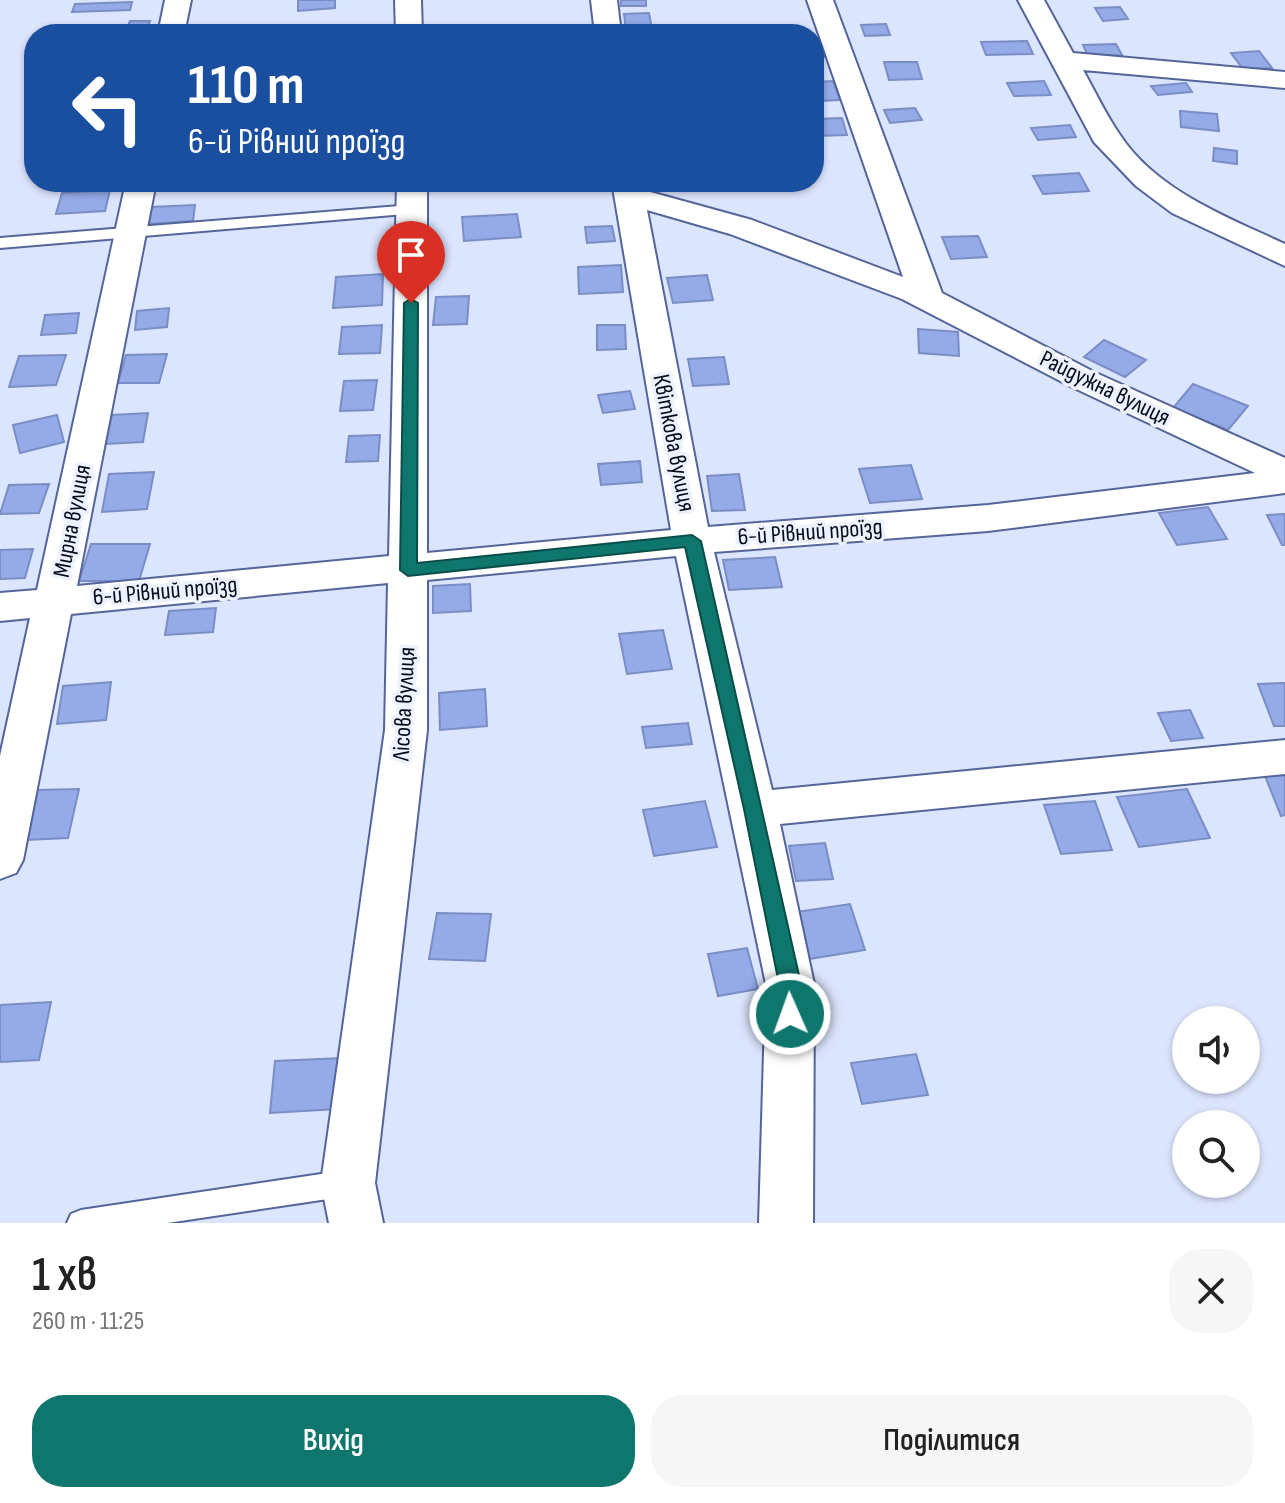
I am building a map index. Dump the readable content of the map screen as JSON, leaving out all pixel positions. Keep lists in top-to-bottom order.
{
  "streets": {
    "street": [
      "Райдужна вулиця",
      "Квіткова вулиця",
      "Мирна вулиця",
      "6-й Рівний проїзд",
      "Лісова вулиця"
    ]
  },
  "crossings": [
    ["Квіткова вулиця", "6-й Рівний проїзд"],
    ["Мирна вулиця", "6-й Рівний проїзд"],
    ["6-й Рівний проїзд", "Лісова вулиця"]
  ],
  "page": {
    "turn": ["110 m", "6-й Рівний проїзд"],
    "heading": ["1 хв", "260 m · 11:25"],
    "buttons": ["Вихід", "Поділитися"]
  }
}
